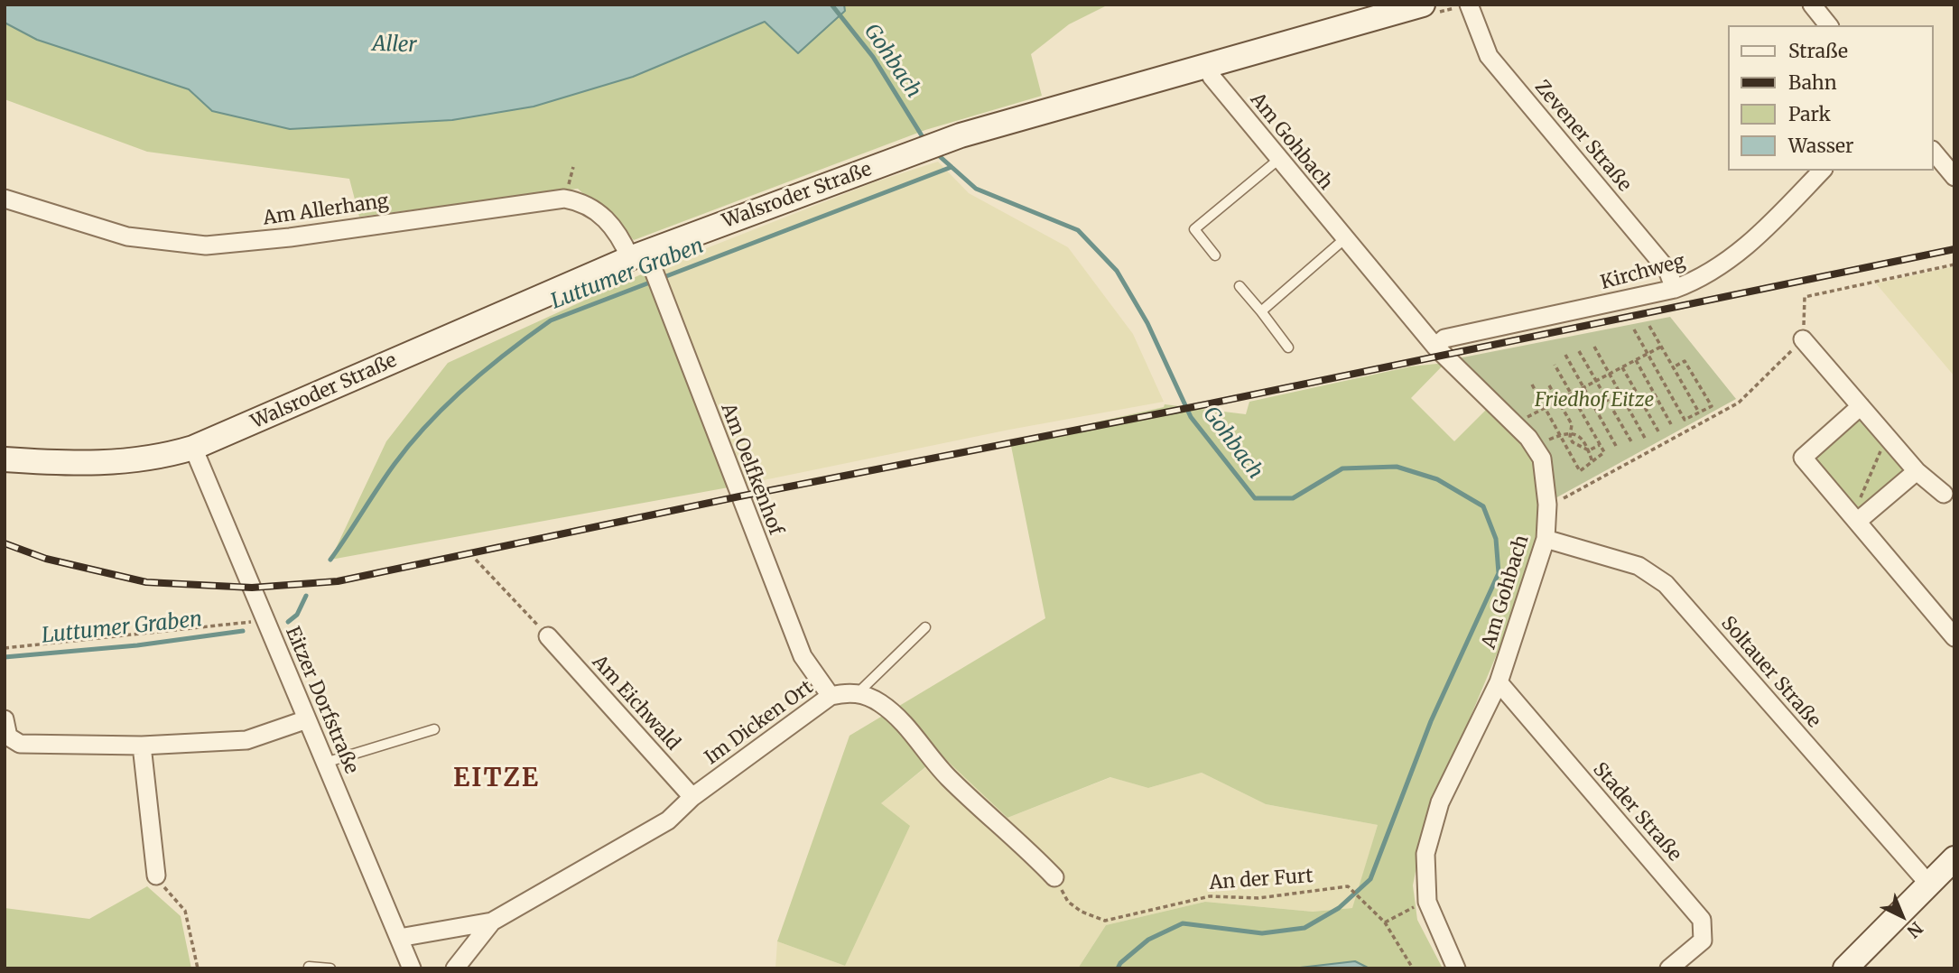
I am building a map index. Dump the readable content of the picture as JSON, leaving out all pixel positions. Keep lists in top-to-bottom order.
{
  "streets": {
    "main road": ["Walsroder Straße"],
    "street": [
      "Zevener Straße",
      "Am Gohbach",
      "Am Allerhang",
      "Kirchweg",
      "Am Oelfkenhof",
      "Soltauer Straße",
      "Eitzer Dorfstraße",
      "Am Eichwald",
      "Im Dicken Ort",
      "Stader Straße"
    ],
    "path": ["An der Furt"]
  },
  "crossings": [
    ["Zevener Straße", "Kirchweg"],
    ["Am Gohbach", "Walsroder Straße"],
    ["Am Gohbach", "Kirchweg"],
    ["Am Gohbach", "Soltauer Straße"],
    ["Am Gohbach", "Stader Straße"],
    ["Walsroder Straße", "Am Allerhang"],
    ["Walsroder Straße", "Am Oelfkenhof"],
    ["Walsroder Straße", "Eitzer Dorfstraße"],
    ["Am Allerhang", "Am Oelfkenhof"],
    ["Am Oelfkenhof", "Im Dicken Ort"],
    ["Eitzer Dorfstraße", "Im Dicken Ort"],
    ["Am Eichwald", "Im Dicken Ort"]
  ],
  "districts": ["EITZE"],
  "water": ["Aller", "Gohbach", "Luttumer Graben"],
  "parks": ["Friedhof Eitze"],
  "legend": [
    "Straße",
    "Bahn",
    "Park",
    "Wasser"
  ],
  "north": "bottom right"
}
